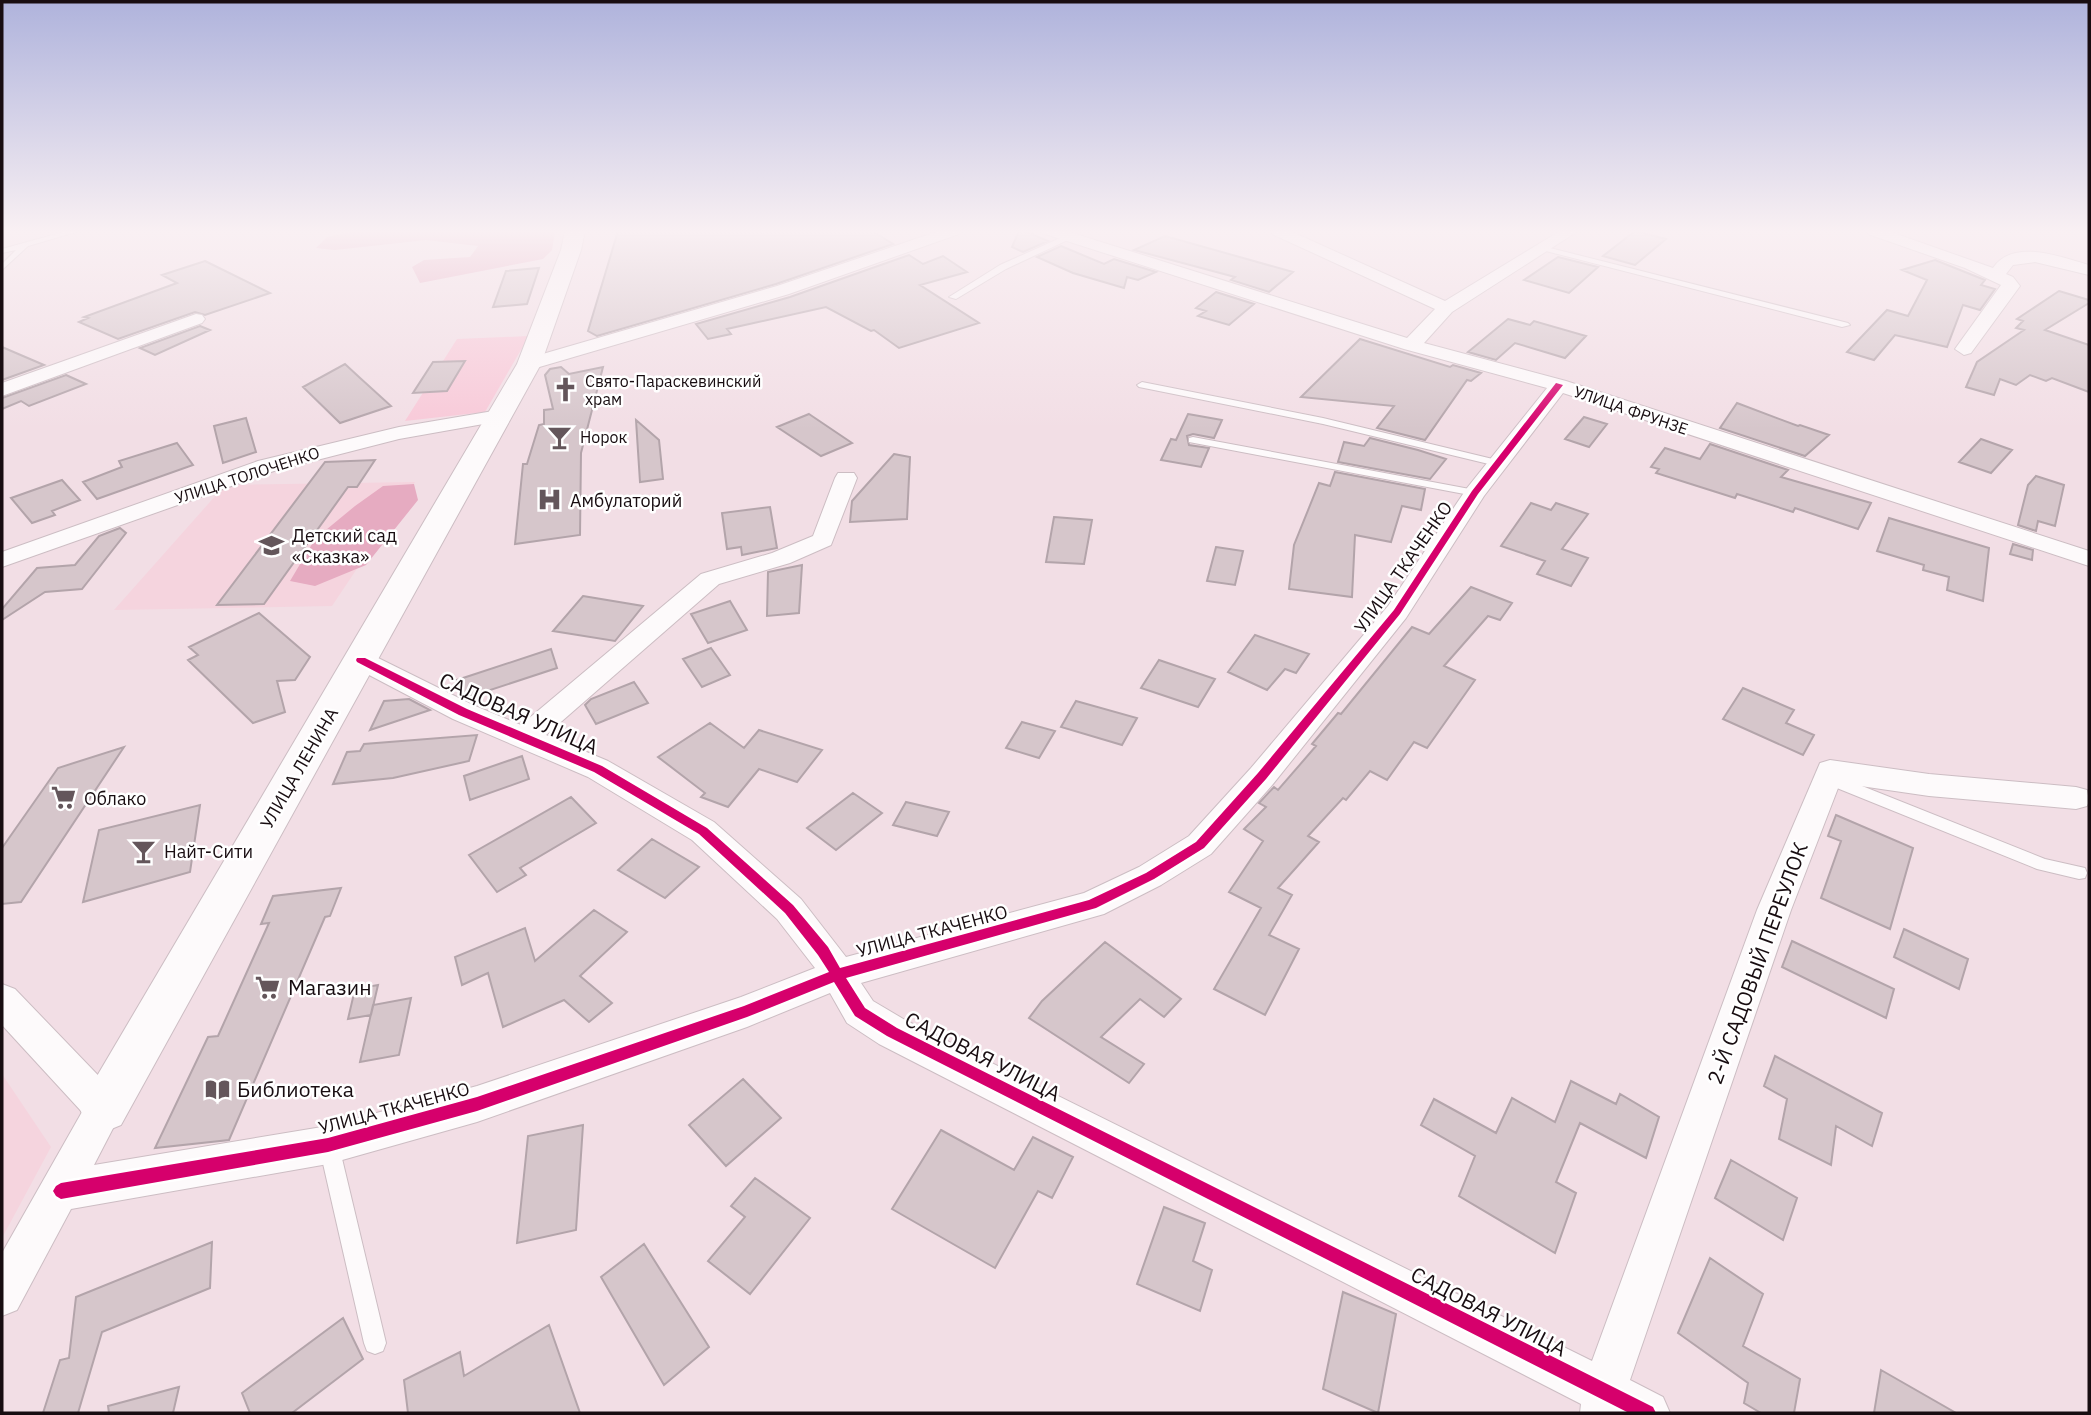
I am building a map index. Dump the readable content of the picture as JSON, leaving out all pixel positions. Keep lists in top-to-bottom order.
{
  "streets": {
    "street": [
      "УЛИЦА ФРУНЗЕ",
      "УЛИЦА ТОЛОЧЕНКО",
      "УЛИЦА ТКАЧЕНКО",
      "САДОВАЯ УЛИЦА",
      "УЛИЦА ЛЕНИНА",
      "2-Й САДОВЫЙ ПЕРЕУЛОК"
    ]
  },
  "crossings": [
    ["УЛИЦА ФРУНЗЕ", "УЛИЦА ТКАЧЕНКО"],
    ["УЛИЦА ТОЛОЧЕНКО", "УЛИЦА ЛЕНИНА"],
    ["УЛИЦА ТКАЧЕНКО", "САДОВАЯ УЛИЦА"],
    ["УЛИЦА ТКАЧЕНКО", "УЛИЦА ЛЕНИНА"],
    ["САДОВАЯ УЛИЦА", "УЛИЦА ЛЕНИНА"],
    ["САДОВАЯ УЛИЦА", "2-Й САДОВЫЙ ПЕРЕУЛОК"]
  ],
  "places": {
    "church": ["Свято-Параскевинский храм"],
    "bar": ["Норок", "Найт-Сити"],
    "hospital": ["Амбулаторий"],
    "school or university": ["Детский сад «Сказка»"],
    "supermarket": ["Облако", "Магазин"],
    "library": ["Библиотека"]
  }
}
